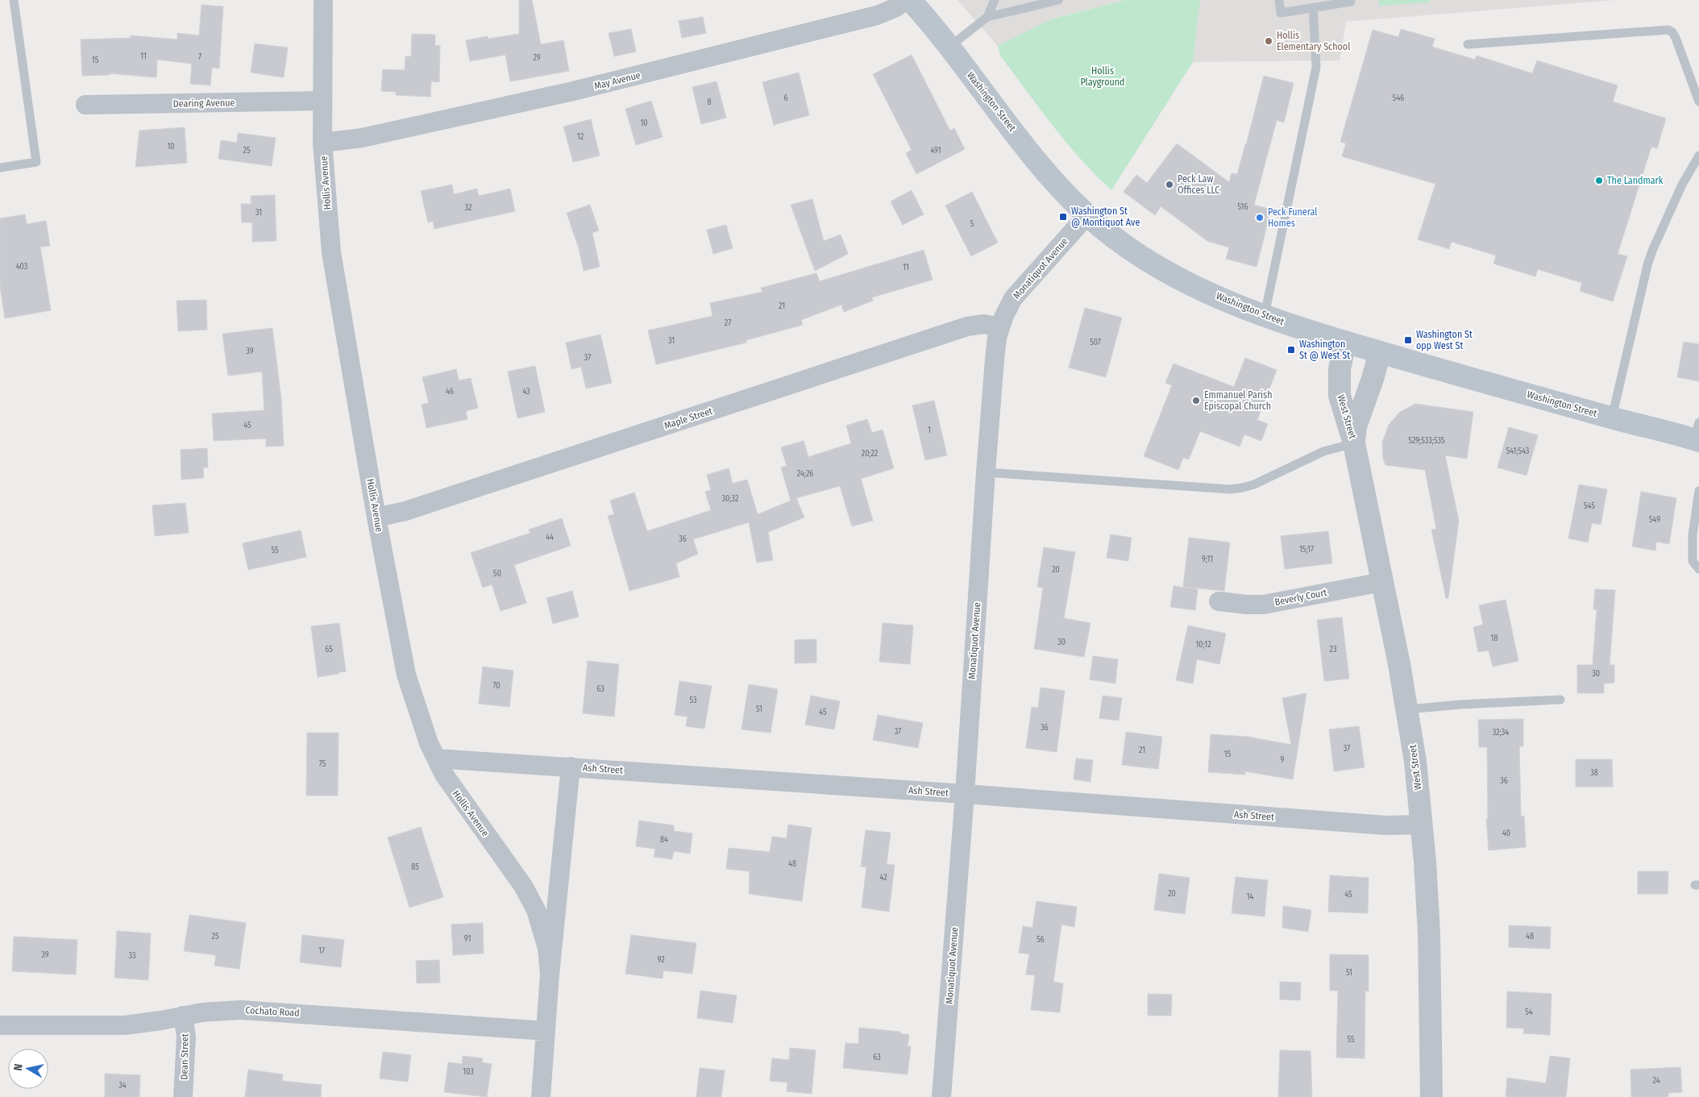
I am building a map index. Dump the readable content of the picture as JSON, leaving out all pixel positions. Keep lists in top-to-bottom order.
{
  "streets": {
    "main road": ["Washington Street"],
    "street": [
      "May Avenue",
      "Dearing Avenue",
      "Hollis Avenue",
      "Monatiquot Avenue",
      "West Street",
      "Maple Street",
      "Beverly Court",
      "Ash Street",
      "Cochato Road",
      "Dean Street"
    ]
  },
  "crossings": [
    ["May Avenue", "Hollis Avenue"],
    ["Washington Street", "Monatiquot Avenue"],
    ["Washington Street", "West Street"],
    ["Dearing Avenue", "Hollis Avenue"],
    ["Hollis Avenue", "Maple Street"],
    ["Hollis Avenue", "Ash Street"],
    ["Hollis Avenue", "Cochato Road"],
    ["Monatiquot Avenue", "Maple Street"],
    ["Monatiquot Avenue", "Ash Street"],
    ["West Street", "Beverly Court"],
    ["West Street", "Ash Street"],
    ["Cochato Road", "Dean Street"]
  ],
  "parks": ["Hollis Playground"],
  "places": {
    "other": [
      "Hollis Elementary School",
      "The Landmark",
      "Peck Law Offices LLC",
      "Peck Funeral Homes",
      "Emmanuel Parish Episcopal Church"
    ],
    "transit": ["Washington St @ Montiquot Ave", "Washington St opp West St", "Washington St @ West St"]
  },
  "house_numbers": [
    "11",
    "7",
    "29",
    "15",
    "6",
    "546",
    "8",
    "10",
    "12",
    "10",
    "25",
    "491",
    "516",
    "32",
    "31",
    "5",
    "403",
    "11",
    "21",
    "27",
    "31",
    "507",
    "39",
    "37",
    "46",
    "43",
    "45",
    "1",
    "529;533;535",
    "541;543",
    "20;22",
    "24;26",
    "30;32",
    "545",
    "549",
    "44",
    "36",
    "15;17",
    "55",
    "9;11",
    "20",
    "50",
    "18",
    "30",
    "10;12",
    "65",
    "23",
    "30",
    "70",
    "63",
    "53",
    "51",
    "45",
    "36",
    "37",
    "32;34",
    "37",
    "21",
    "15",
    "9",
    "75",
    "38",
    "36",
    "40",
    "84",
    "48",
    "85",
    "42",
    "20",
    "45",
    "14",
    "25",
    "48",
    "91",
    "56",
    "17",
    "39",
    "33",
    "92",
    "51",
    "54",
    "55",
    "63",
    "103",
    "24",
    "34"
  ],
  "north": "left"
}
